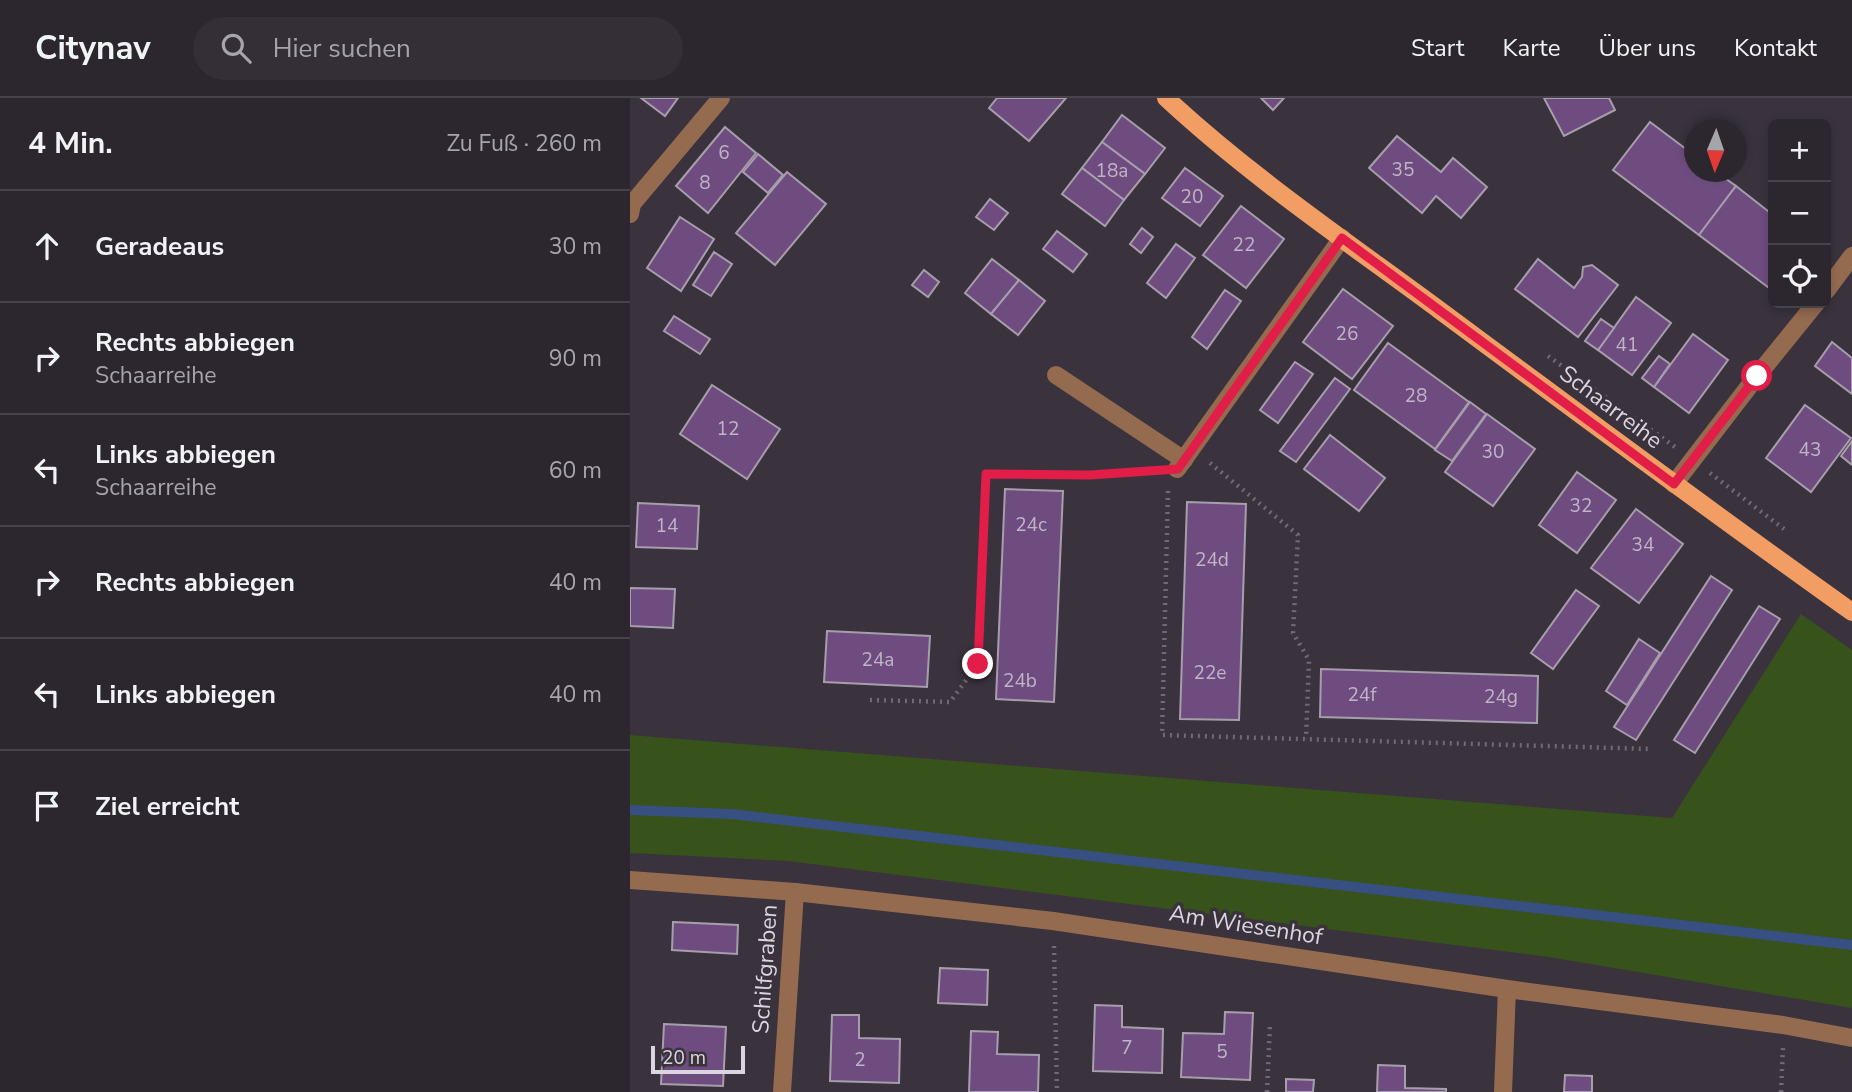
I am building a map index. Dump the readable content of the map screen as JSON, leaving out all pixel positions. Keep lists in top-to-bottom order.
{
  "streets": {
    "main road": ["Schaarreihe"],
    "street": ["Am Wiesenhof", "Schilfgraben"]
  },
  "crossings": [
    ["Am Wiesenhof", "Schilfgraben"]
  ],
  "house_numbers": [
    "6",
    "35",
    "18a",
    "8",
    "20",
    "22",
    "26",
    "41",
    "28",
    "12",
    "43",
    "30",
    "32",
    "24c",
    "14",
    "34",
    "24d",
    "24a",
    "22e",
    "24b",
    "24f",
    "24g",
    "7",
    "5",
    "2"
  ],
  "scale_bar": "20 m",
  "north": "bottom",
  "page": {
    "header": "Citynav",
    "search": "Hier suchen",
    "nav": [
      "Start",
      "Karte",
      "Über uns",
      "Kontakt"
    ],
    "heading": ["4 Min.", "Zu Fuß · 260 m"],
    "map_buttons": ["+", "−"],
    "list": [
      ["Geradeaus", "30 m"],
      ["Rechts abbiegen", "Schaarreihe", "90 m"],
      ["Links abbiegen", "Schaarreihe", "60 m"],
      ["Rechts abbiegen", "40 m"],
      ["Links abbiegen", "40 m"],
      "Ziel erreicht"
    ],
    "scale": "20 m"
  }
}
